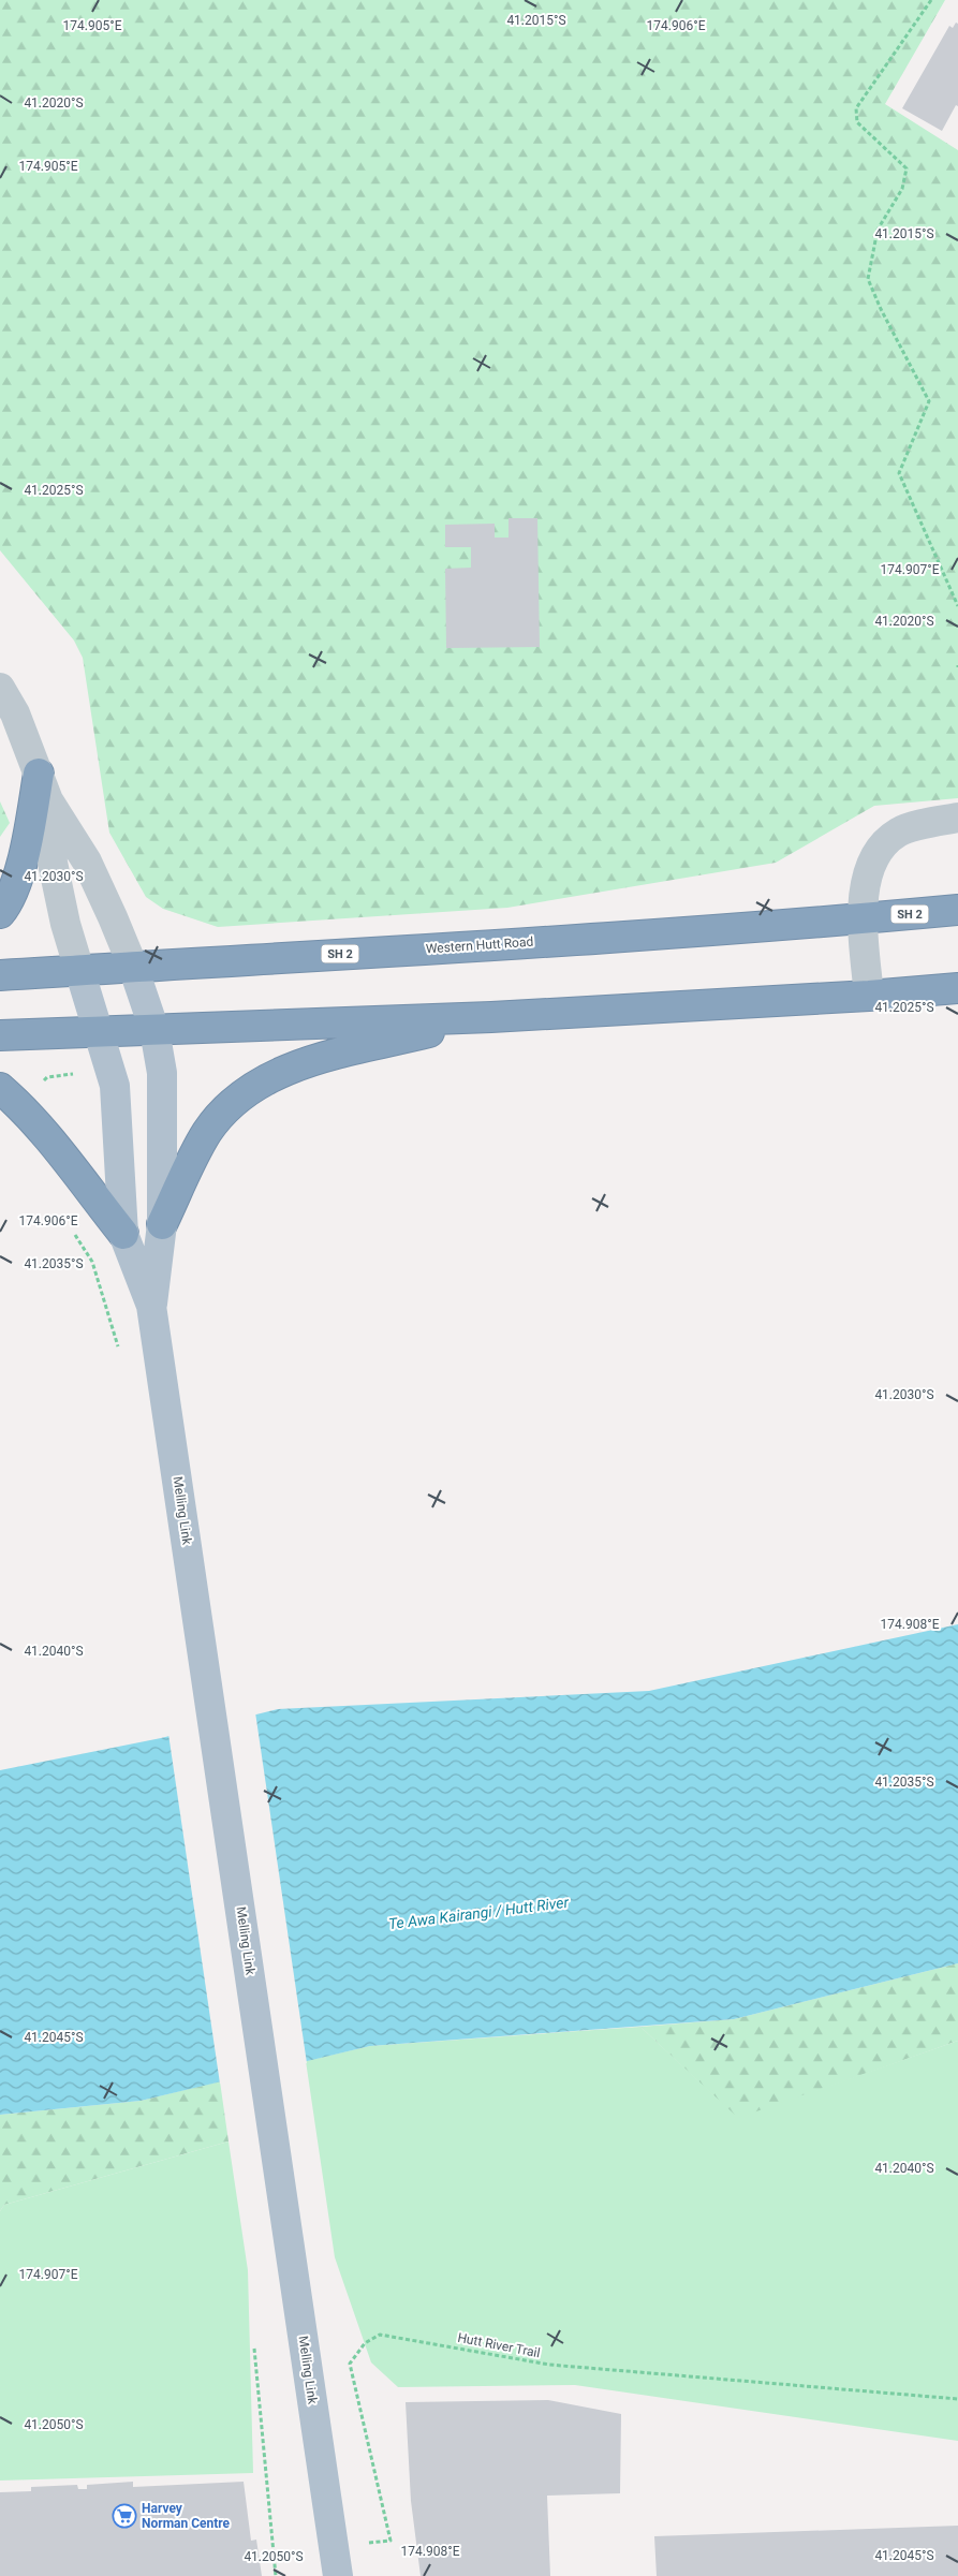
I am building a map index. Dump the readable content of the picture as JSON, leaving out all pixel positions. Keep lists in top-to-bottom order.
{
  "streets": {
    "highway": ["SH 2", "Western Hutt Road"],
    "main road": ["Melling Link"],
    "path": ["Hutt River Trail"]
  },
  "crossings": [
    ["Western Hutt Road", "Melling Link"]
  ],
  "water": ["Te Awa Kairangi / Hutt River"],
  "places": {
    "supermarket": ["Harvey Norman Centre"]
  },
  "coordinates": [
    "41.2015°S",
    "174.905°E",
    "174.906°E",
    "41.2020°S",
    "41.2025°S",
    "174.907°E",
    "41.2030°S",
    "41.2035°S",
    "174.908°E",
    "41.2040°S",
    "41.2045°S",
    "41.2050°S"
  ]
}
